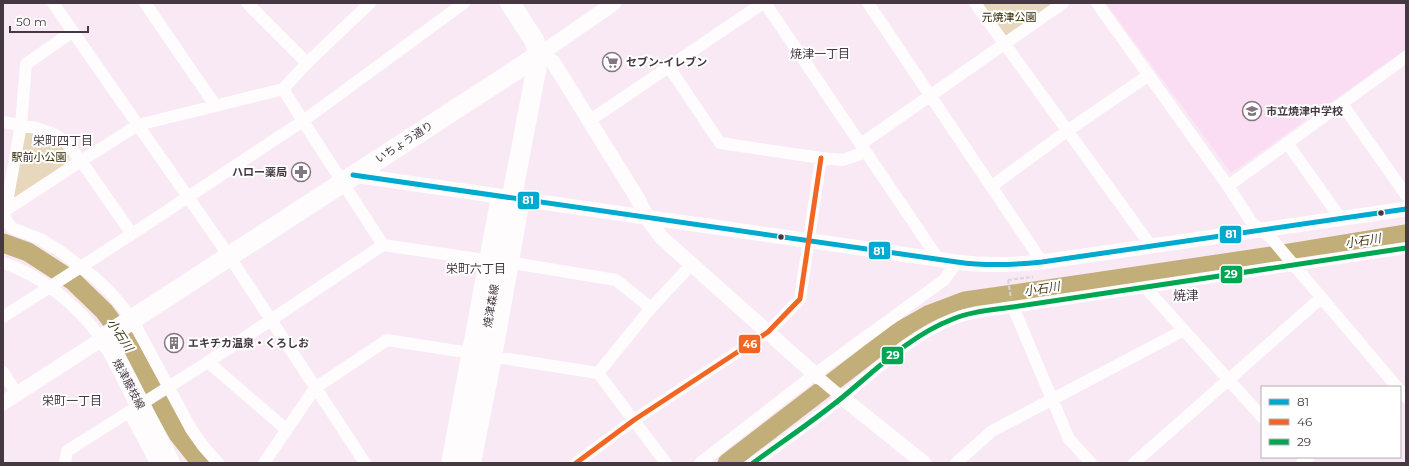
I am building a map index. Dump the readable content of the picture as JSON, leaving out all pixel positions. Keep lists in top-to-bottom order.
{
  "streets": {
    "main road": ["いちょう通り", "焼津森線", "焼津藤枝線"]
  },
  "crossings": [
    ["いちょう通り", "焼津森線"],
    ["いちょう通り", "焼津藤枝線"]
  ],
  "districts": [
    "焼津一丁目",
    "栄町四丁目",
    "栄町六丁目",
    "焼津",
    "栄町一丁目"
  ],
  "water": ["小石川"],
  "parks": ["元焼津公園", "駅前小公園"],
  "places": {
    "supermarket": ["セブン-イレブン"],
    "school or university": ["市立焼津中学校"],
    "pharmacy": ["ハロー薬局"],
    "building": ["エキチカ温泉・くろしお"]
  },
  "lines": ["transit line 46", "transit line 81", "transit line 29"],
  "legend": ["81", "46", "29"],
  "scale_bar": "50 m"
}
